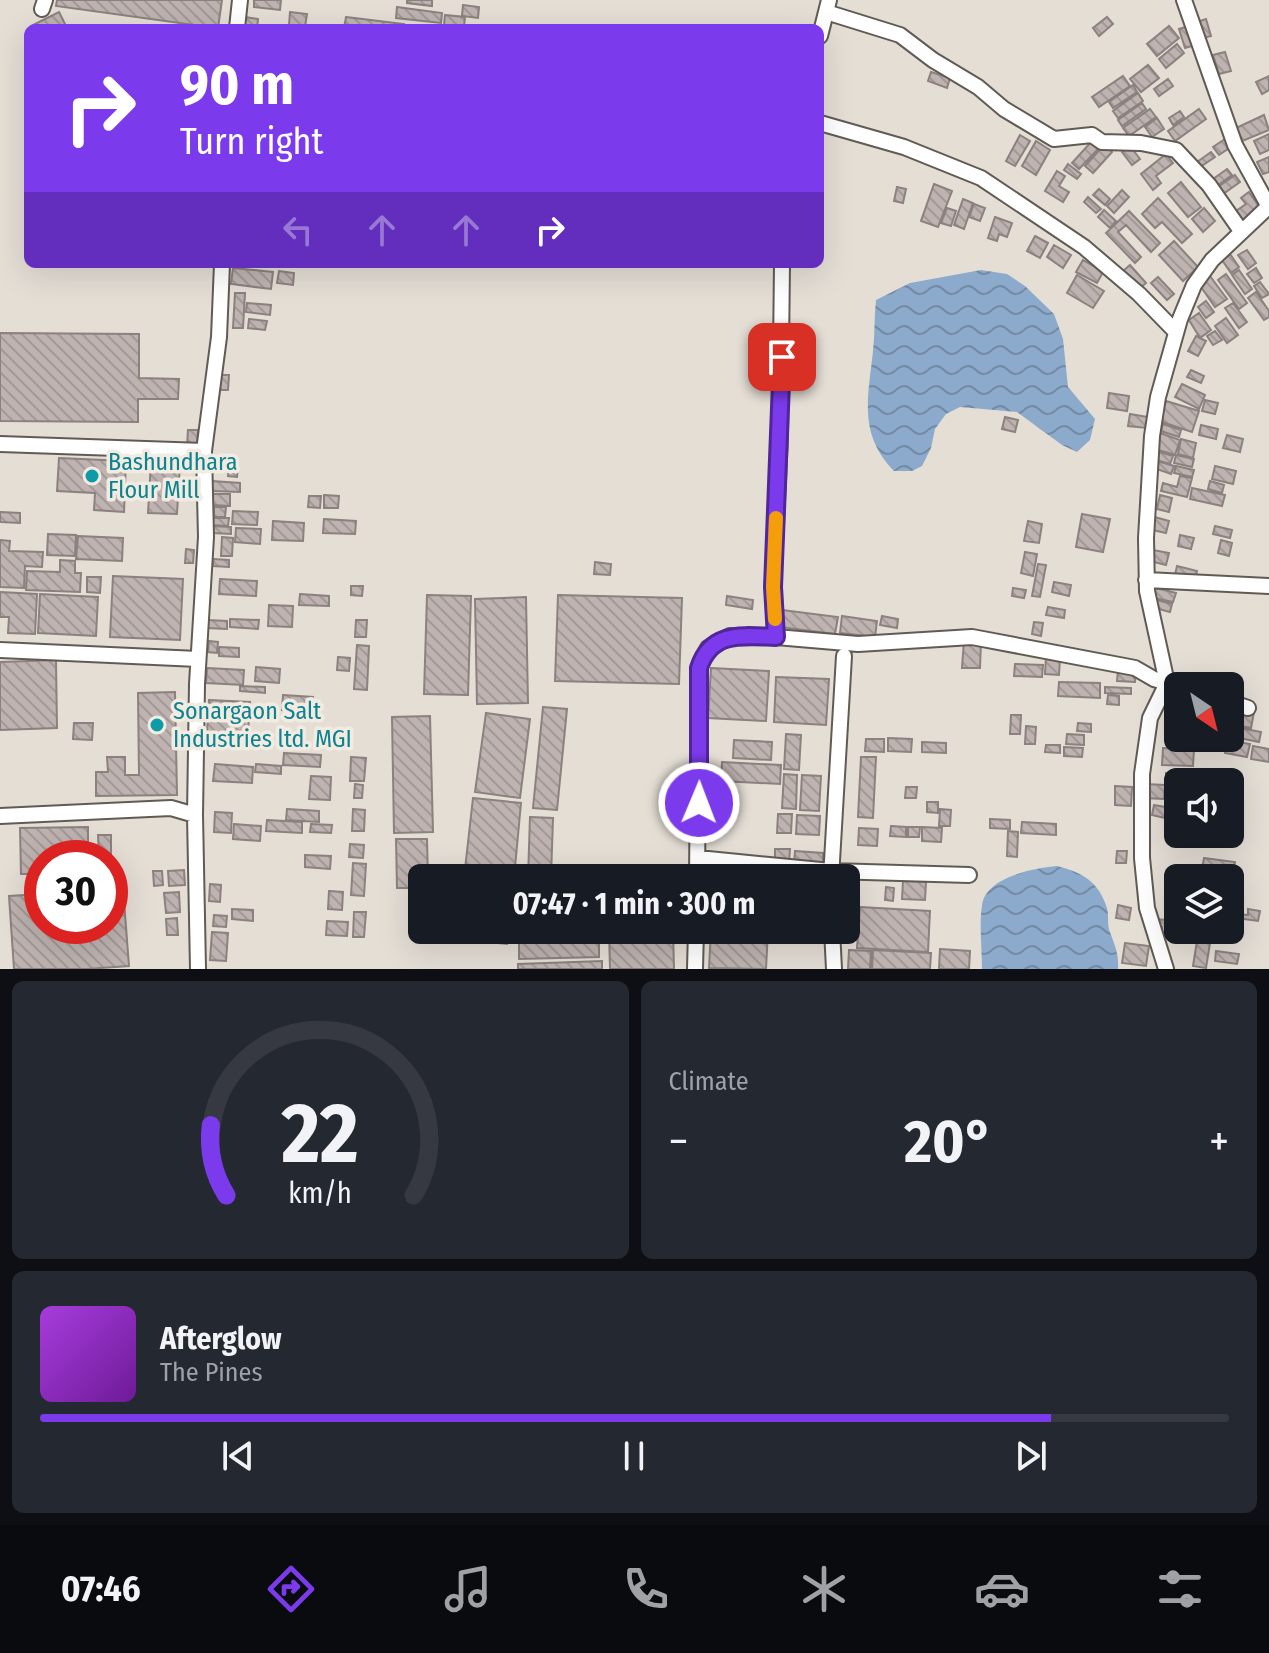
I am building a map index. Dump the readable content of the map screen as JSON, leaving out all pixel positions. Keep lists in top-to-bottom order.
{
  "places": ["Bashundhara Flour Mill", "Sonargaon Salt Industries ltd. MGI"],
  "north": "bottom right",
  "page": {
    "turn": ["90 m", "Turn right"],
    "limit": "30",
    "trip": "07:47 · 1 min · 300 m",
    "tile": "Climate",
    "heat": ["−", "20°", "+"],
    "song": ["Afterglow", "The Pines"],
    "tabs": "07:46",
    "gauge": ["22", "km/h"]
  }
}
